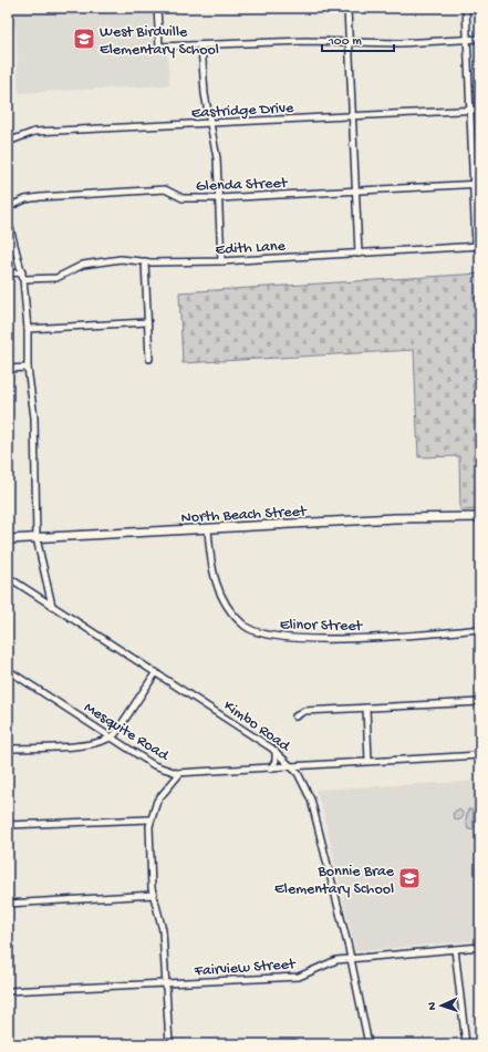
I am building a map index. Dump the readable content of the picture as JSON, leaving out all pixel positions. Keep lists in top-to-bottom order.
{
  "streets": {
    "main road": ["North Beach Street"],
    "street": [
      "Eastridge Drive",
      "Glenda Street",
      "Edith Lane",
      "Elinor Street",
      "Kimbo Road",
      "Mesquite Road",
      "Fairview Street"
    ]
  },
  "crossings": [
    ["North Beach Street", "Elinor Street"],
    ["Kimbo Road", "Mesquite Road"],
    ["Kimbo Road", "Fairview Street"]
  ],
  "places": {
    "school or university": ["West Birdville Elementary School", "Bonnie Brae Elementary School"]
  },
  "scale_bar": "100 m",
  "north": "left"
}
